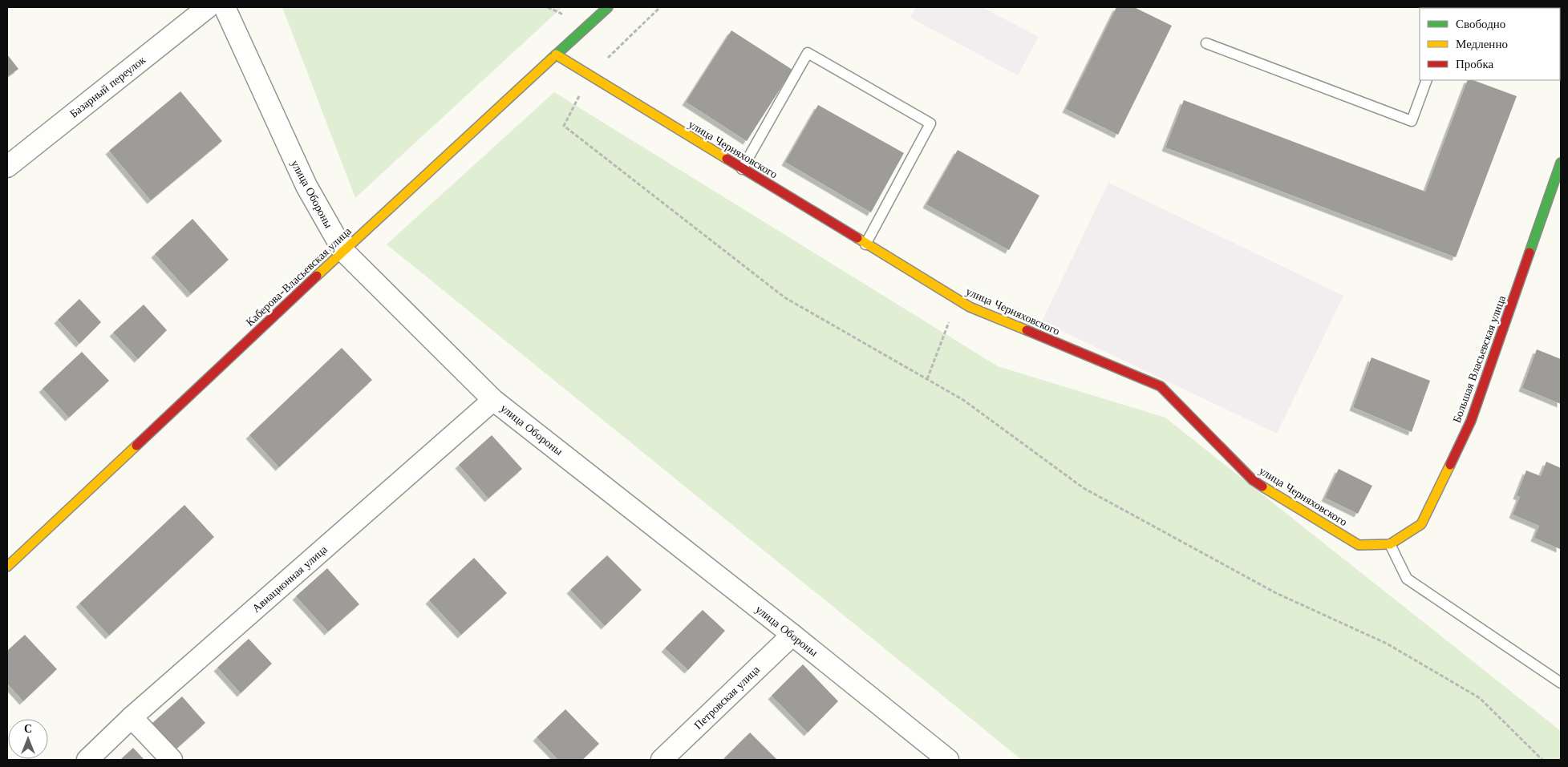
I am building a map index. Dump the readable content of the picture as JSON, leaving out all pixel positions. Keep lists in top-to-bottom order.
{
  "streets": {
    "street": [
      "Базарный переулок",
      "улица Черняховского",
      "улица Обороны",
      "Каберова-Власьевская улица",
      "Большая Власьевская улица",
      "Авиационная улица",
      "Петровская улица"
    ]
  },
  "crossings": [
    ["улица Черняховского", "Каберова-Власьевская улица"],
    ["улица Черняховского", "Большая Власьевская улица"],
    ["улица Обороны", "Каберова-Власьевская улица"],
    ["улица Обороны", "Авиационная улица"],
    ["улица Обороны", "Петровская улица"]
  ],
  "legend": ["Свободно", "Медленно", "Пробка"],
  "north": "top"
}
